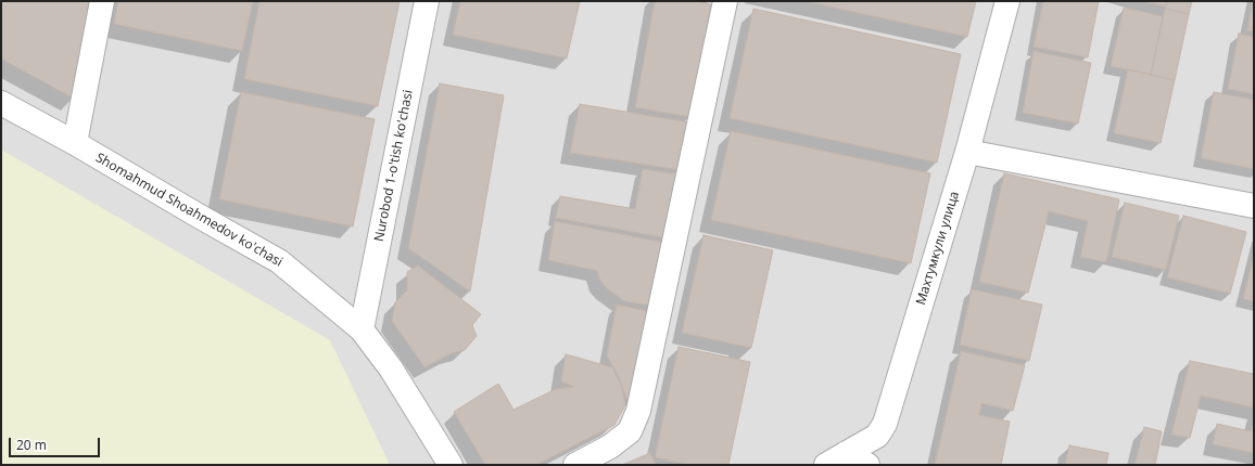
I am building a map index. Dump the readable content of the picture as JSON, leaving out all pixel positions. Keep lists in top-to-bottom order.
{
  "streets": {
    "street": ["Nurobod 1-o'tish ko'chasi", "Shomahmud Shoahmedov ko'chasi", "Махтумкули улица"]
  },
  "crossings": [
    ["Nurobod 1-o'tish ko'chasi", "Shomahmud Shoahmedov ko'chasi"]
  ],
  "scale_bar": "20 m"
}
